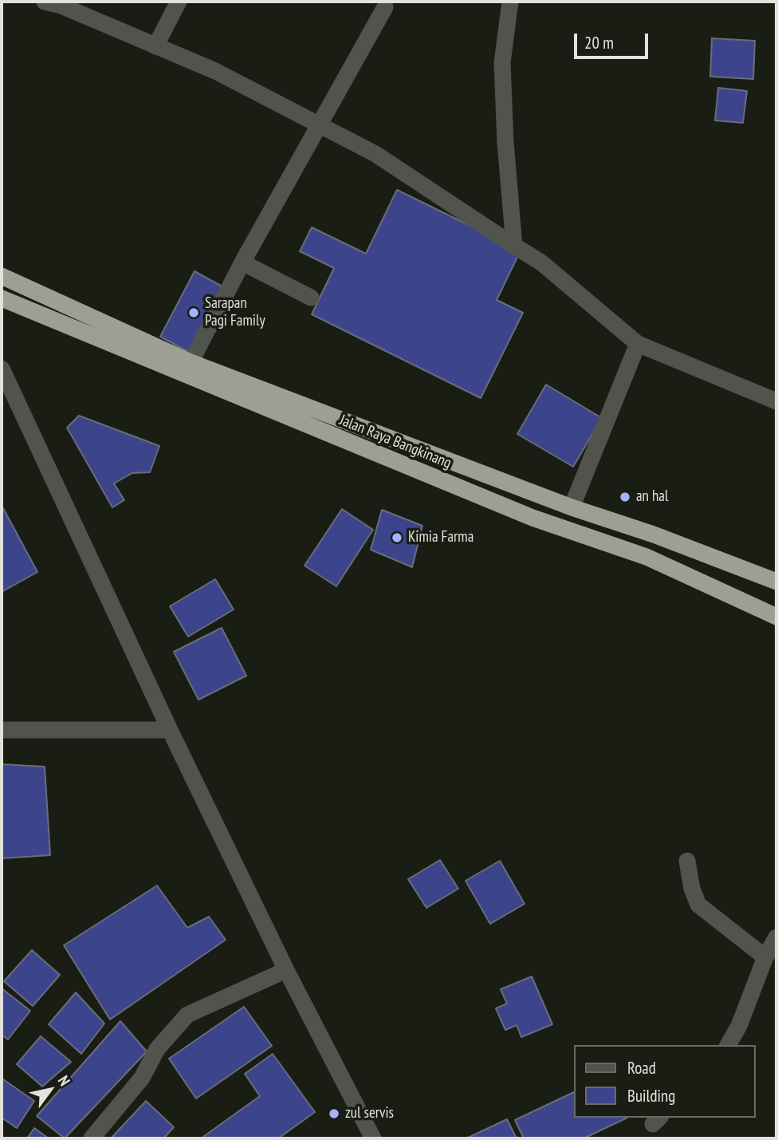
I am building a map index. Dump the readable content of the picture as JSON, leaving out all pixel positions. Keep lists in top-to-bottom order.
{
  "streets": {
    "highway": ["Jalan Raya Bangkinang"]
  },
  "places": [
    "Sarapan Pagi Family",
    "an hal",
    "Kimia Farma",
    "zul servis"
  ],
  "legend": ["Road", "Building"],
  "scale_bar": "20 m",
  "north": "top right"
}
